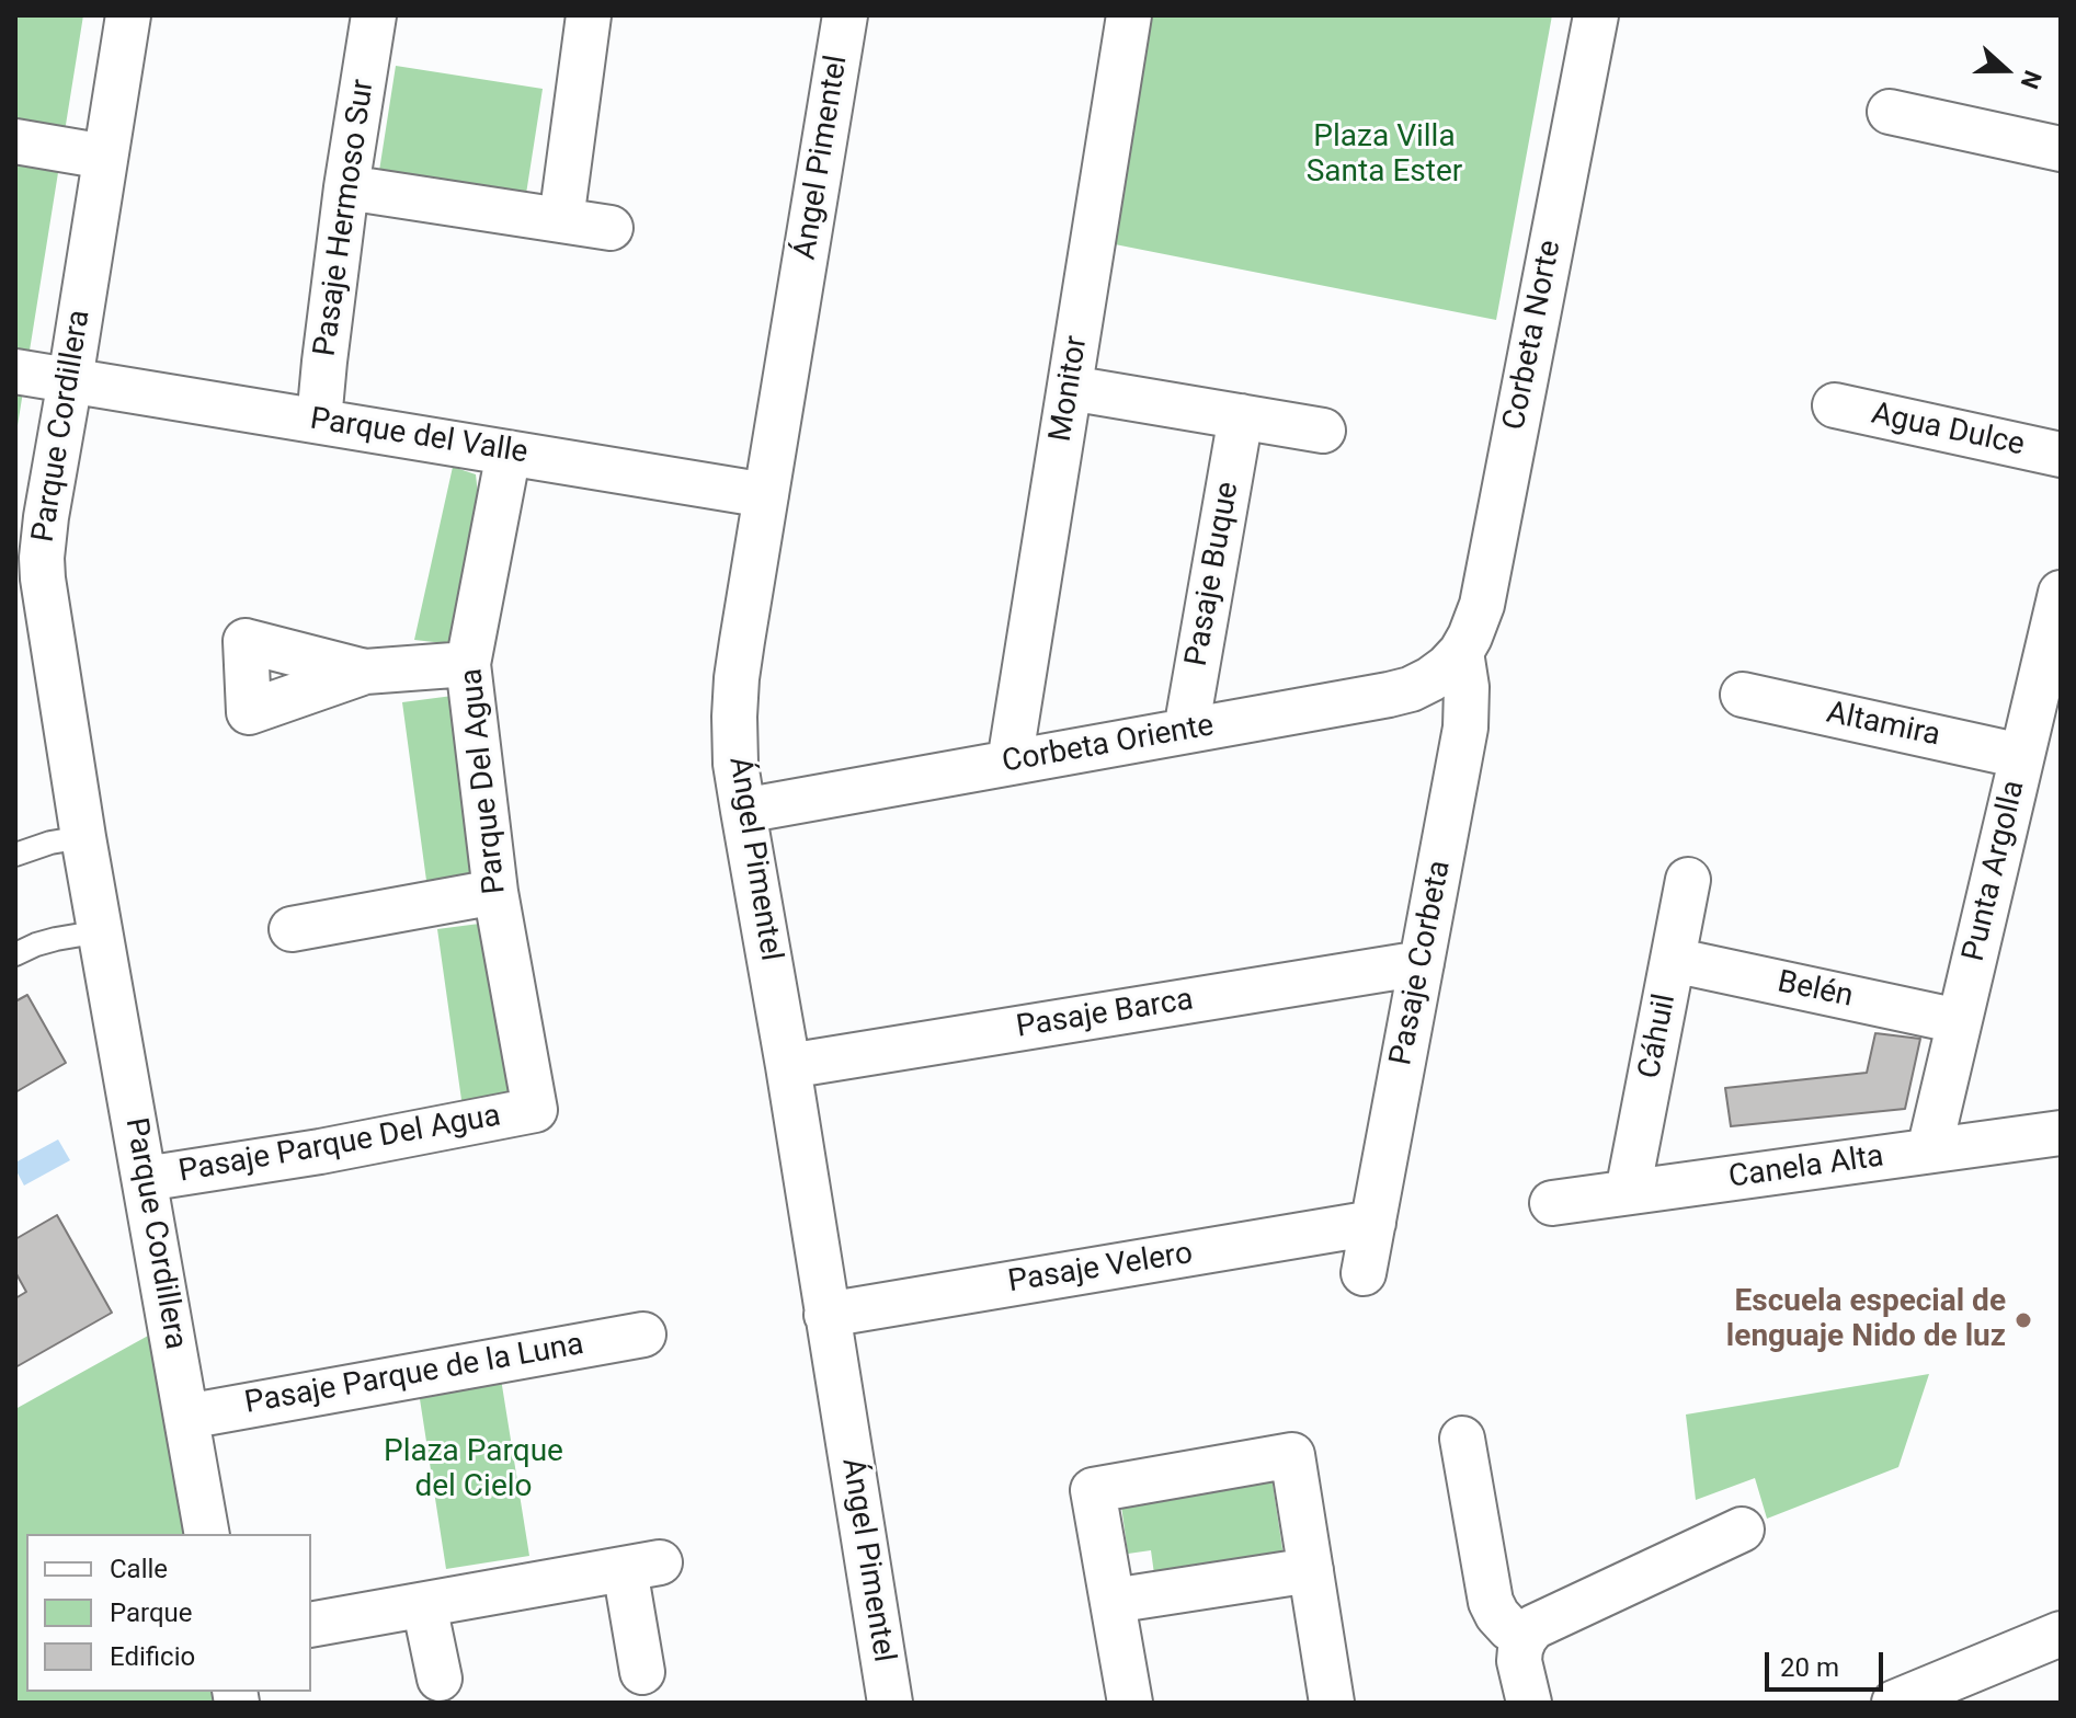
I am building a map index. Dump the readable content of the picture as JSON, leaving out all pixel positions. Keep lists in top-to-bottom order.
{
  "streets": {
    "street": [
      "Ángel Pimentel",
      "Pasaje Hermoso Sur",
      "Corbeta Norte",
      "Monitor",
      "Parque Cordillera",
      "Agua Dulce",
      "Parque del Valle",
      "Pasaje Buque",
      "Altamira",
      "Corbeta Oriente",
      "Parque Del Agua",
      "Punta Argolla",
      "Pasaje Corbeta",
      "Belén",
      "Pasaje Barca",
      "Cáhuil",
      "Pasaje Parque Del Agua",
      "Canela Alta",
      "Pasaje Velero",
      "Pasaje Parque de la Luna"
    ]
  },
  "crossings": [
    ["Ángel Pimentel", "Parque del Valle"],
    ["Ángel Pimentel", "Corbeta Oriente"],
    ["Ángel Pimentel", "Pasaje Barca"],
    ["Ángel Pimentel", "Pasaje Velero"],
    ["Pasaje Hermoso Sur", "Parque del Valle"],
    ["Corbeta Norte", "Corbeta Oriente"],
    ["Corbeta Norte", "Pasaje Corbeta"],
    ["Monitor", "Corbeta Oriente"],
    ["Parque Cordillera", "Parque del Valle"],
    ["Parque Cordillera", "Pasaje Parque Del Agua"],
    ["Parque Cordillera", "Pasaje Parque de la Luna"],
    ["Parque del Valle", "Parque Del Agua"],
    ["Pasaje Buque", "Corbeta Oriente"],
    ["Altamira", "Punta Argolla"],
    ["Corbeta Oriente", "Pasaje Corbeta"],
    ["Parque Del Agua", "Pasaje Parque Del Agua"],
    ["Punta Argolla", "Belén"],
    ["Punta Argolla", "Canela Alta"],
    ["Pasaje Corbeta", "Pasaje Barca"],
    ["Pasaje Corbeta", "Pasaje Velero"],
    ["Belén", "Cáhuil"],
    ["Cáhuil", "Canela Alta"]
  ],
  "parks": ["Plaza Villa Santa Ester", "Plaza Parque del Cielo"],
  "places": ["Escuela especial de lenguaje Nido de luz"],
  "legend": ["Calle", "Parque", "Edificio"],
  "scale_bar": "20 m",
  "north": "right"
}
